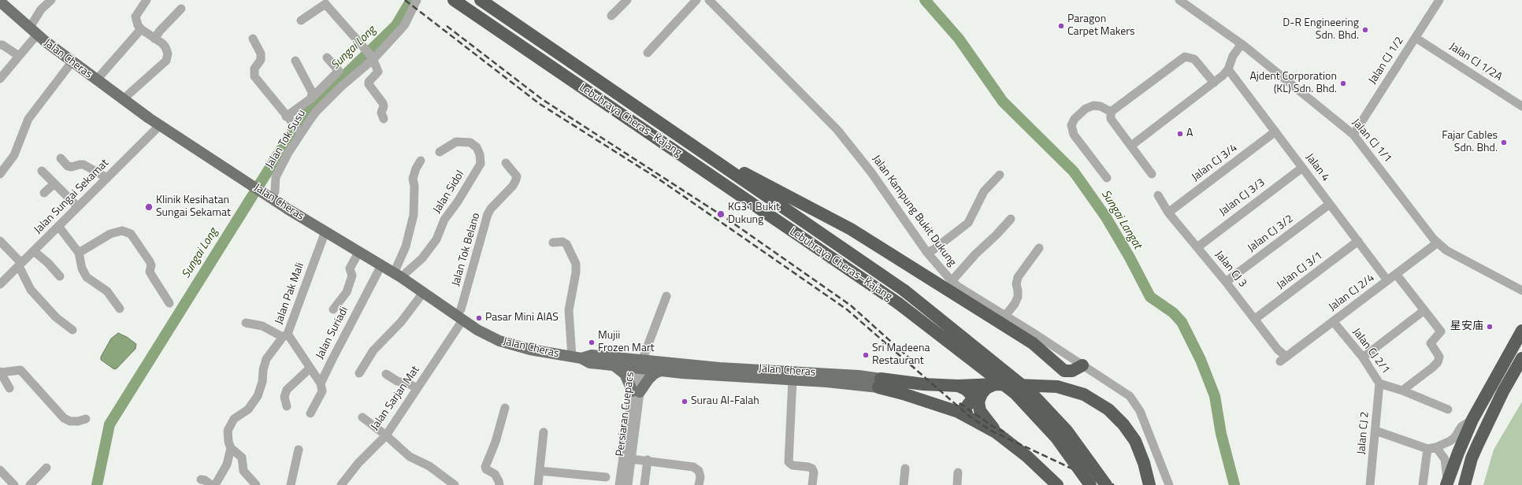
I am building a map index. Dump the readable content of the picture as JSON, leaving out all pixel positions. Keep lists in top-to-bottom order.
{
  "streets": {
    "highway": ["Lebuhraya Cheras–Kajang"],
    "main road": ["Jalan Cheras"],
    "street": [
      "Jalan CJ 1/2",
      "Jalan CJ 1/2A",
      "Jalan Tok Susu",
      "Jalan CJ 1/1",
      "Jalan CJ 3/4",
      "Jalan 4",
      "Jalan Sidol",
      "Jalan Sungai Sekamat",
      "Jalan CJ 3/3",
      "Jalan Kampung Bukit Dukung",
      "Jalan CJ 3/2",
      "Jalan Tok Belano",
      "Jalan CJ 3",
      "Jalan CJ 3/1",
      "Jalan CJ 2/4",
      "Jalan Pak Mali",
      "Jalan Suriadi",
      "Jalan CJ 2/1",
      "Jalan Sarjan Mat",
      "Persiaran Cuepacs",
      "Jalan CJ 2"
    ]
  },
  "crossings": [
    ["Jalan Cheras", "Jalan Tok Susu"],
    ["Jalan Cheras", "Jalan Sidol"],
    ["Jalan Cheras", "Jalan Sungai Sekamat"],
    ["Jalan Cheras", "Jalan Tok Belano"],
    ["Jalan Cheras", "Jalan Pak Mali"],
    ["Jalan Cheras", "Jalan Suriadi"],
    ["Jalan Cheras", "Jalan Sarjan Mat"],
    ["Jalan Cheras", "Persiaran Cuepacs"],
    ["Jalan CJ 1/2", "Jalan CJ 1/2A"],
    ["Jalan CJ 1/2", "Jalan CJ 1/1"],
    ["Jalan CJ 1/1", "Jalan CJ 2/4"],
    ["Jalan CJ 3/4", "Jalan 4"],
    ["Jalan CJ 3/4", "Jalan CJ 3"],
    ["Jalan 4", "Jalan CJ 3/3"],
    ["Jalan 4", "Jalan CJ 3/2"],
    ["Jalan 4", "Jalan CJ 3/1"],
    ["Jalan 4", "Jalan CJ 2/4"],
    ["Jalan CJ 3/3", "Jalan CJ 3"],
    ["Jalan CJ 3/2", "Jalan CJ 3"],
    ["Jalan Tok Belano", "Jalan Sarjan Mat"],
    ["Jalan CJ 3", "Jalan CJ 3/1"],
    ["Jalan CJ 3", "Jalan CJ 2/4"],
    ["Jalan CJ 2/4", "Jalan CJ 2/1"],
    ["Jalan CJ 2/1", "Jalan CJ 2"]
  ],
  "water": ["Sungai Long", "Sungai Langat"],
  "places": [
    "Paragon Carpet Makers",
    "D-R Engineering Sdn. Bhd.",
    "Ajdent Corporation (KL) Sdn. Bhd.",
    "A",
    "Fajar Cables Sdn. Bhd.",
    "Klinik Kesihatan Sungai Sekamat",
    "KG31 Bukit Dukung",
    "Pasar Mini AIAS",
    "星安庙",
    "Mujii Frozen Mart",
    "Sri Madeena Restaurant",
    "Surau Al-Falah"
  ]
}
